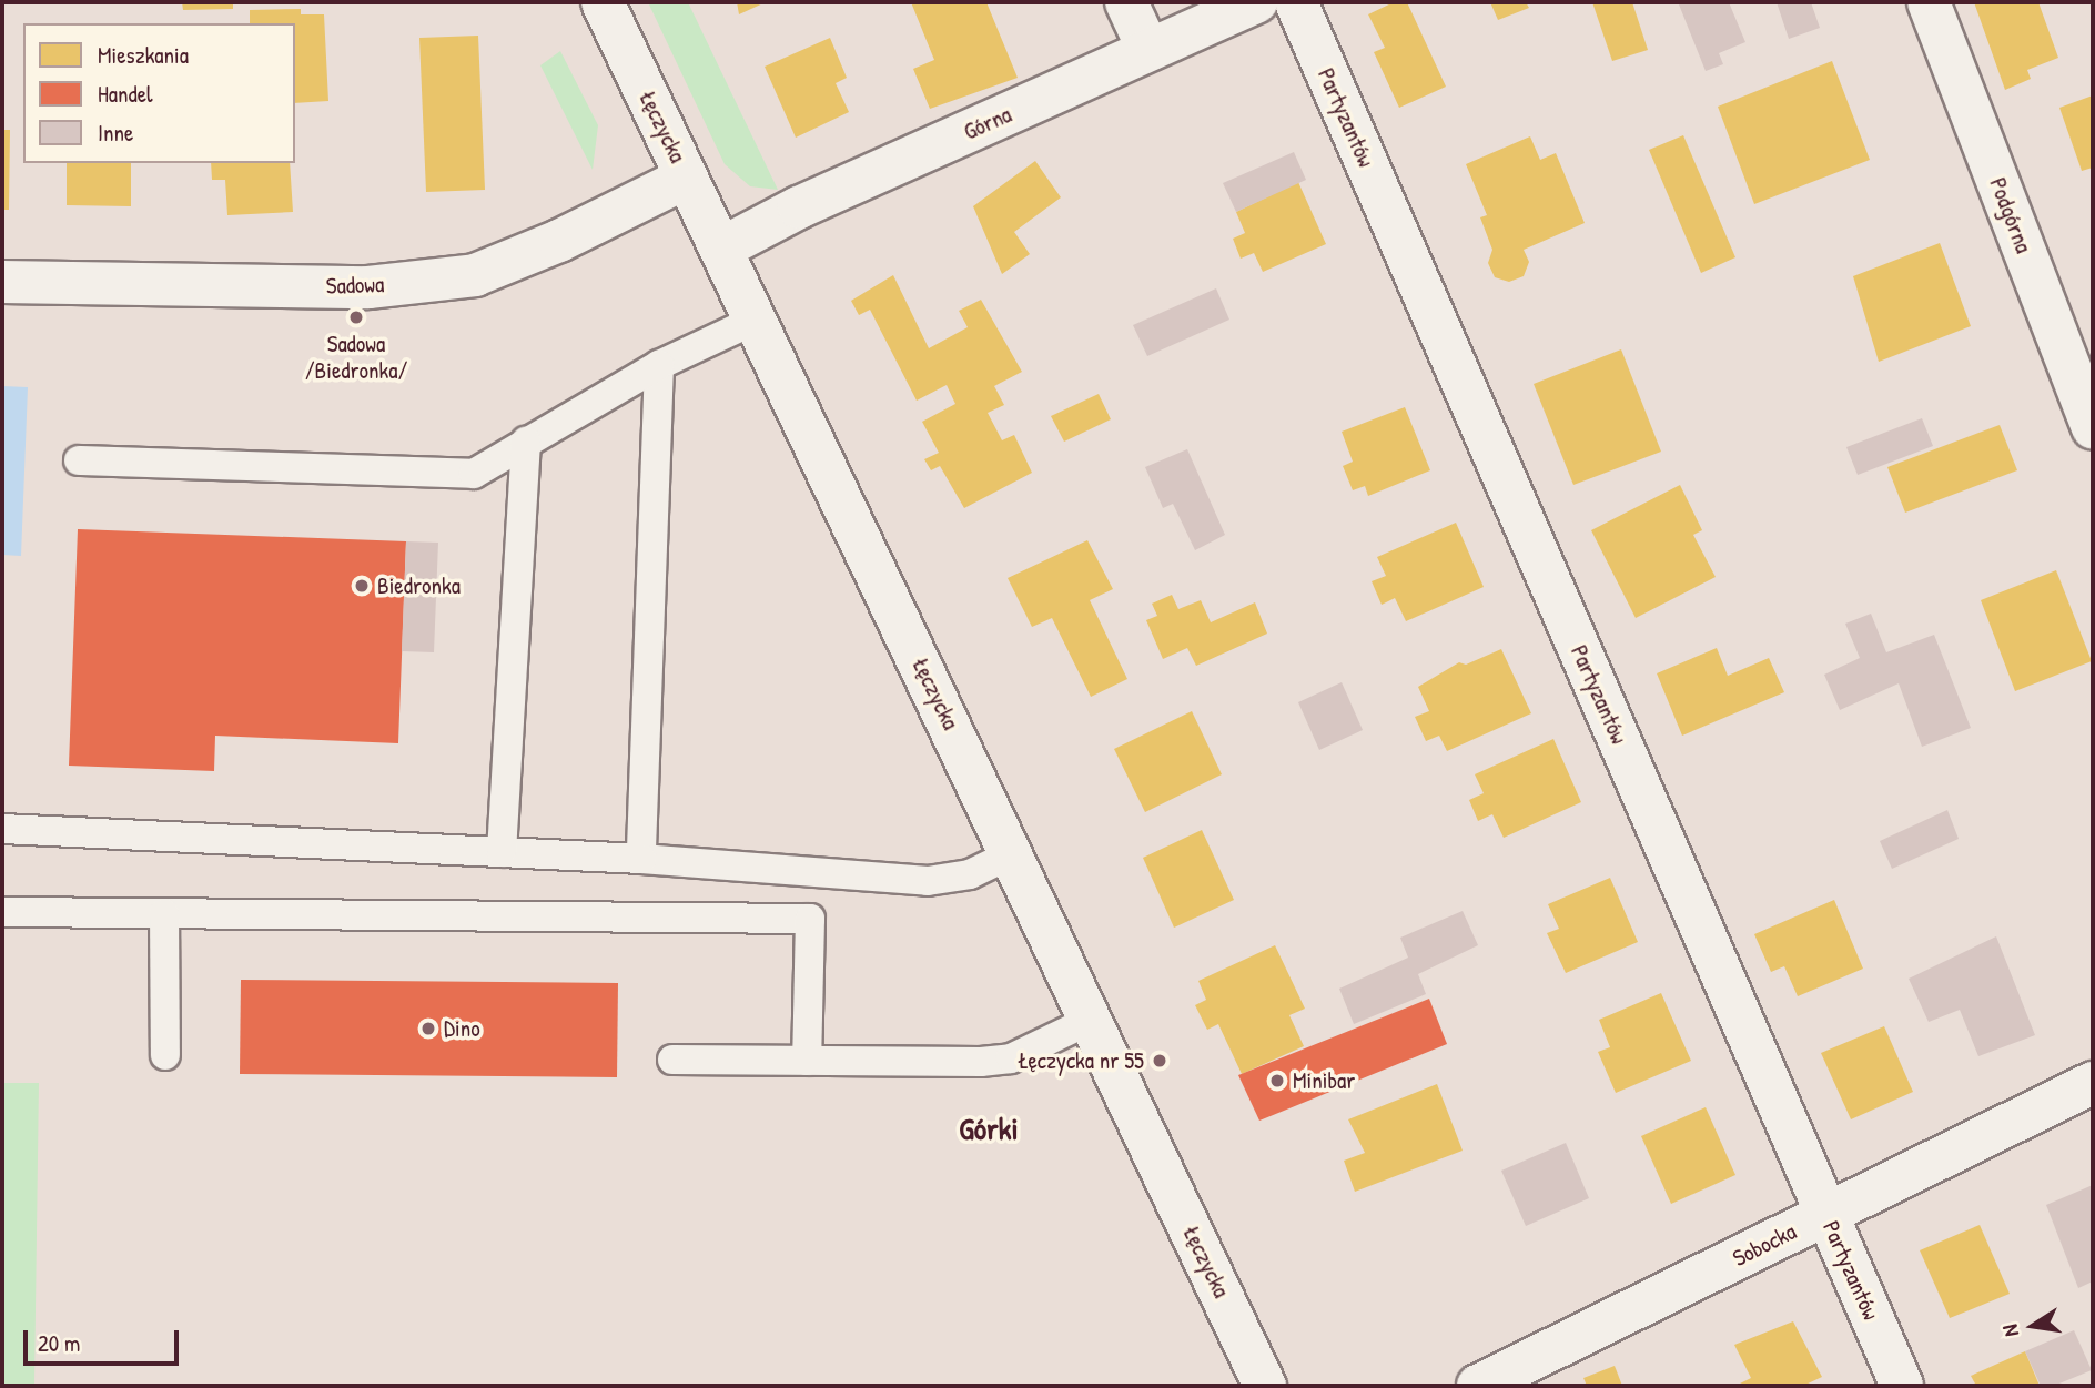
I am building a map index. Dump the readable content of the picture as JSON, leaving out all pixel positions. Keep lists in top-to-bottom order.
{
  "streets": {
    "street": [
      "Partyzantów",
      "Górna",
      "Łęczycka",
      "Podgórna",
      "Sadowa",
      "Sobocka"
    ]
  },
  "crossings": [
    ["Partyzantów", "Sobocka"],
    ["Górna", "Łęczycka"],
    ["Łęczycka", "Sadowa"]
  ],
  "districts": ["Górki"],
  "places": [
    "Sadowa /Biedronka/",
    "Biedronka",
    "Dino",
    "Łęczycka nr 55",
    "Minibar"
  ],
  "legend": ["Mieszkania", "Handel", "Inne"],
  "scale_bar": "20 m",
  "north": "left"
}
